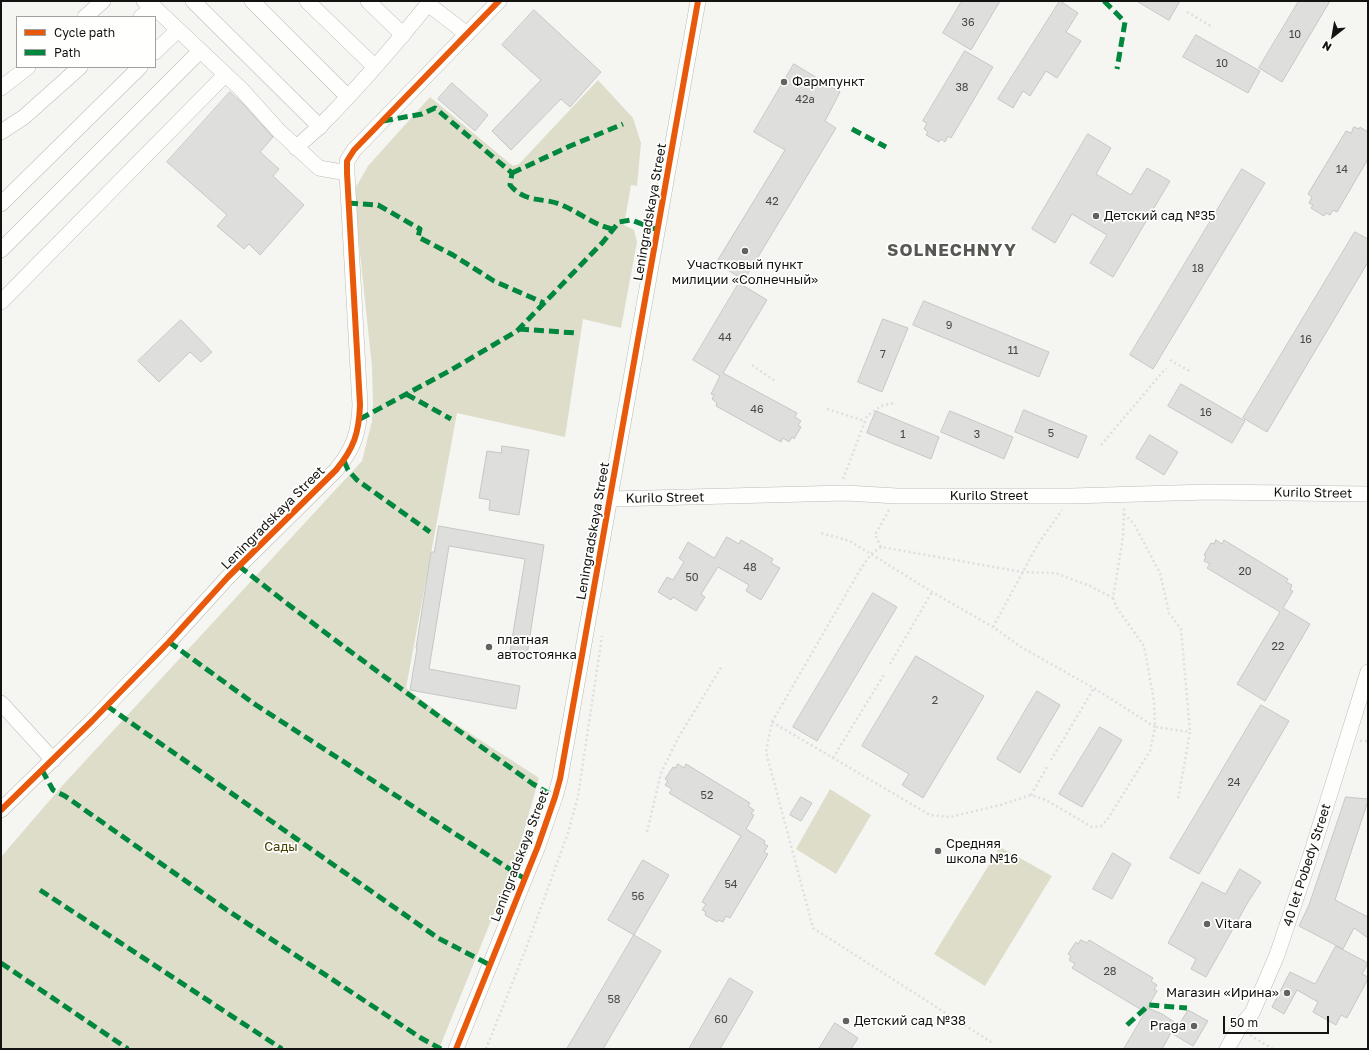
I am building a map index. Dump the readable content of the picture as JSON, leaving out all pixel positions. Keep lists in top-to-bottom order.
{
  "streets": {
    "street": ["Leningradskaya Street", "Kurilo Street", "40 let Pobedy Street"]
  },
  "crossings": [
    ["Leningradskaya Street", "Kurilo Street"]
  ],
  "districts": ["SOLNECHNYY"],
  "parks": ["Сады"],
  "places": [
    "Фармпункт",
    "Детский сад №35",
    "Участковый пункт милиции «Солнечный»",
    "платная автостоянка",
    "Средняя школа №16",
    "Vitara",
    "Магазин «Ирина»",
    "Детский сад №38",
    "Praga"
  ],
  "house_numbers": [
    "36",
    "10",
    "10",
    "38",
    "42a",
    "14",
    "42",
    "18",
    "9",
    "44",
    "16",
    "11",
    "7",
    "46",
    "16",
    "5",
    "1",
    "3",
    "48",
    "20",
    "50",
    "22",
    "2",
    "24",
    "52",
    "54",
    "56",
    "28",
    "58",
    "60"
  ],
  "legend": ["Cycle path", "Path"],
  "scale_bar": "50 m",
  "north": "bottom left"
}
